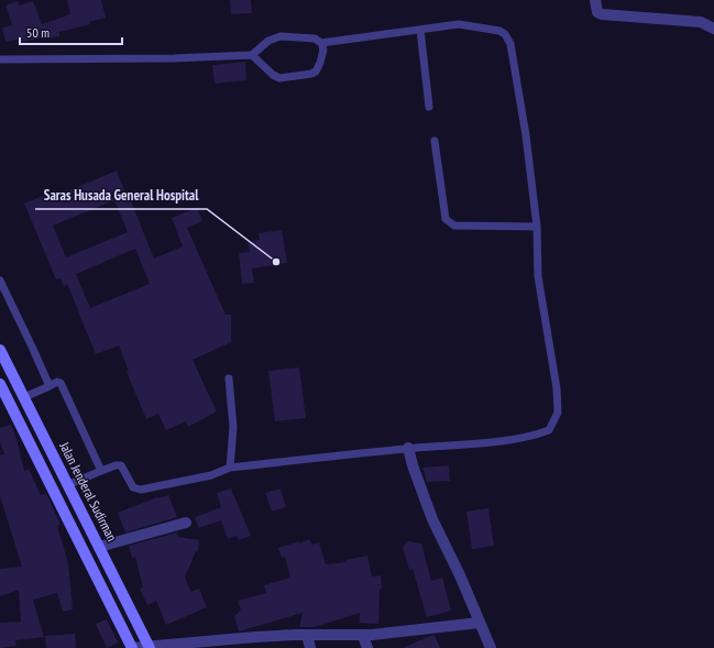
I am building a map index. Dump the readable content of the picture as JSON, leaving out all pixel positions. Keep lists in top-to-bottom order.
{
  "streets": {
    "main road": ["Jalan Jenderal Sudirman"]
  },
  "places": ["Saras Husada General Hospital"],
  "scale_bar": "50 m"
}
